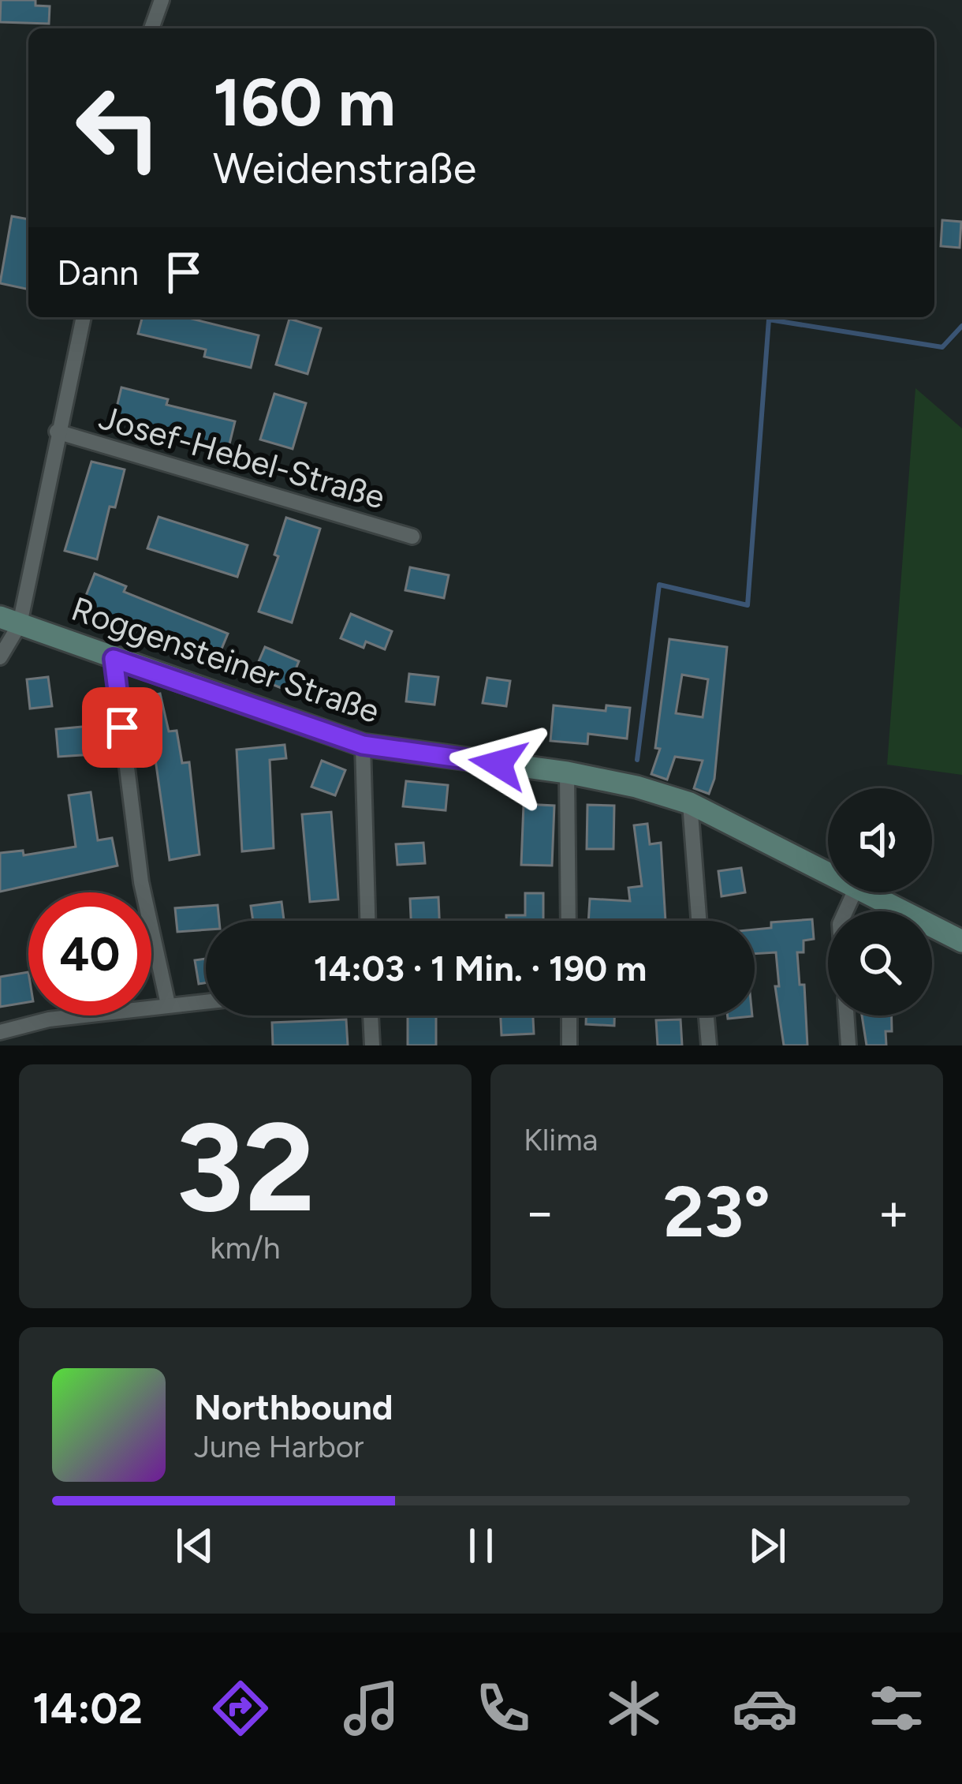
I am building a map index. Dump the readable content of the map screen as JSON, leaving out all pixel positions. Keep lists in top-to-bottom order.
{
  "streets": {
    "street": ["Josef-Hebel-Straße", "Roggensteiner Straße"]
  },
  "page": {
    "turn": ["160 m", "Weidenstraße"],
    "then": "Dann",
    "limit": "40",
    "trip": "14:03 · 1 Min. · 190 m",
    "tile": [
      ["32", "km/h"],
      "Klima"
    ],
    "heat": ["−", "23°", "+"],
    "song": ["Northbound", "June Harbor"],
    "tabs": "14:02"
  }
}
